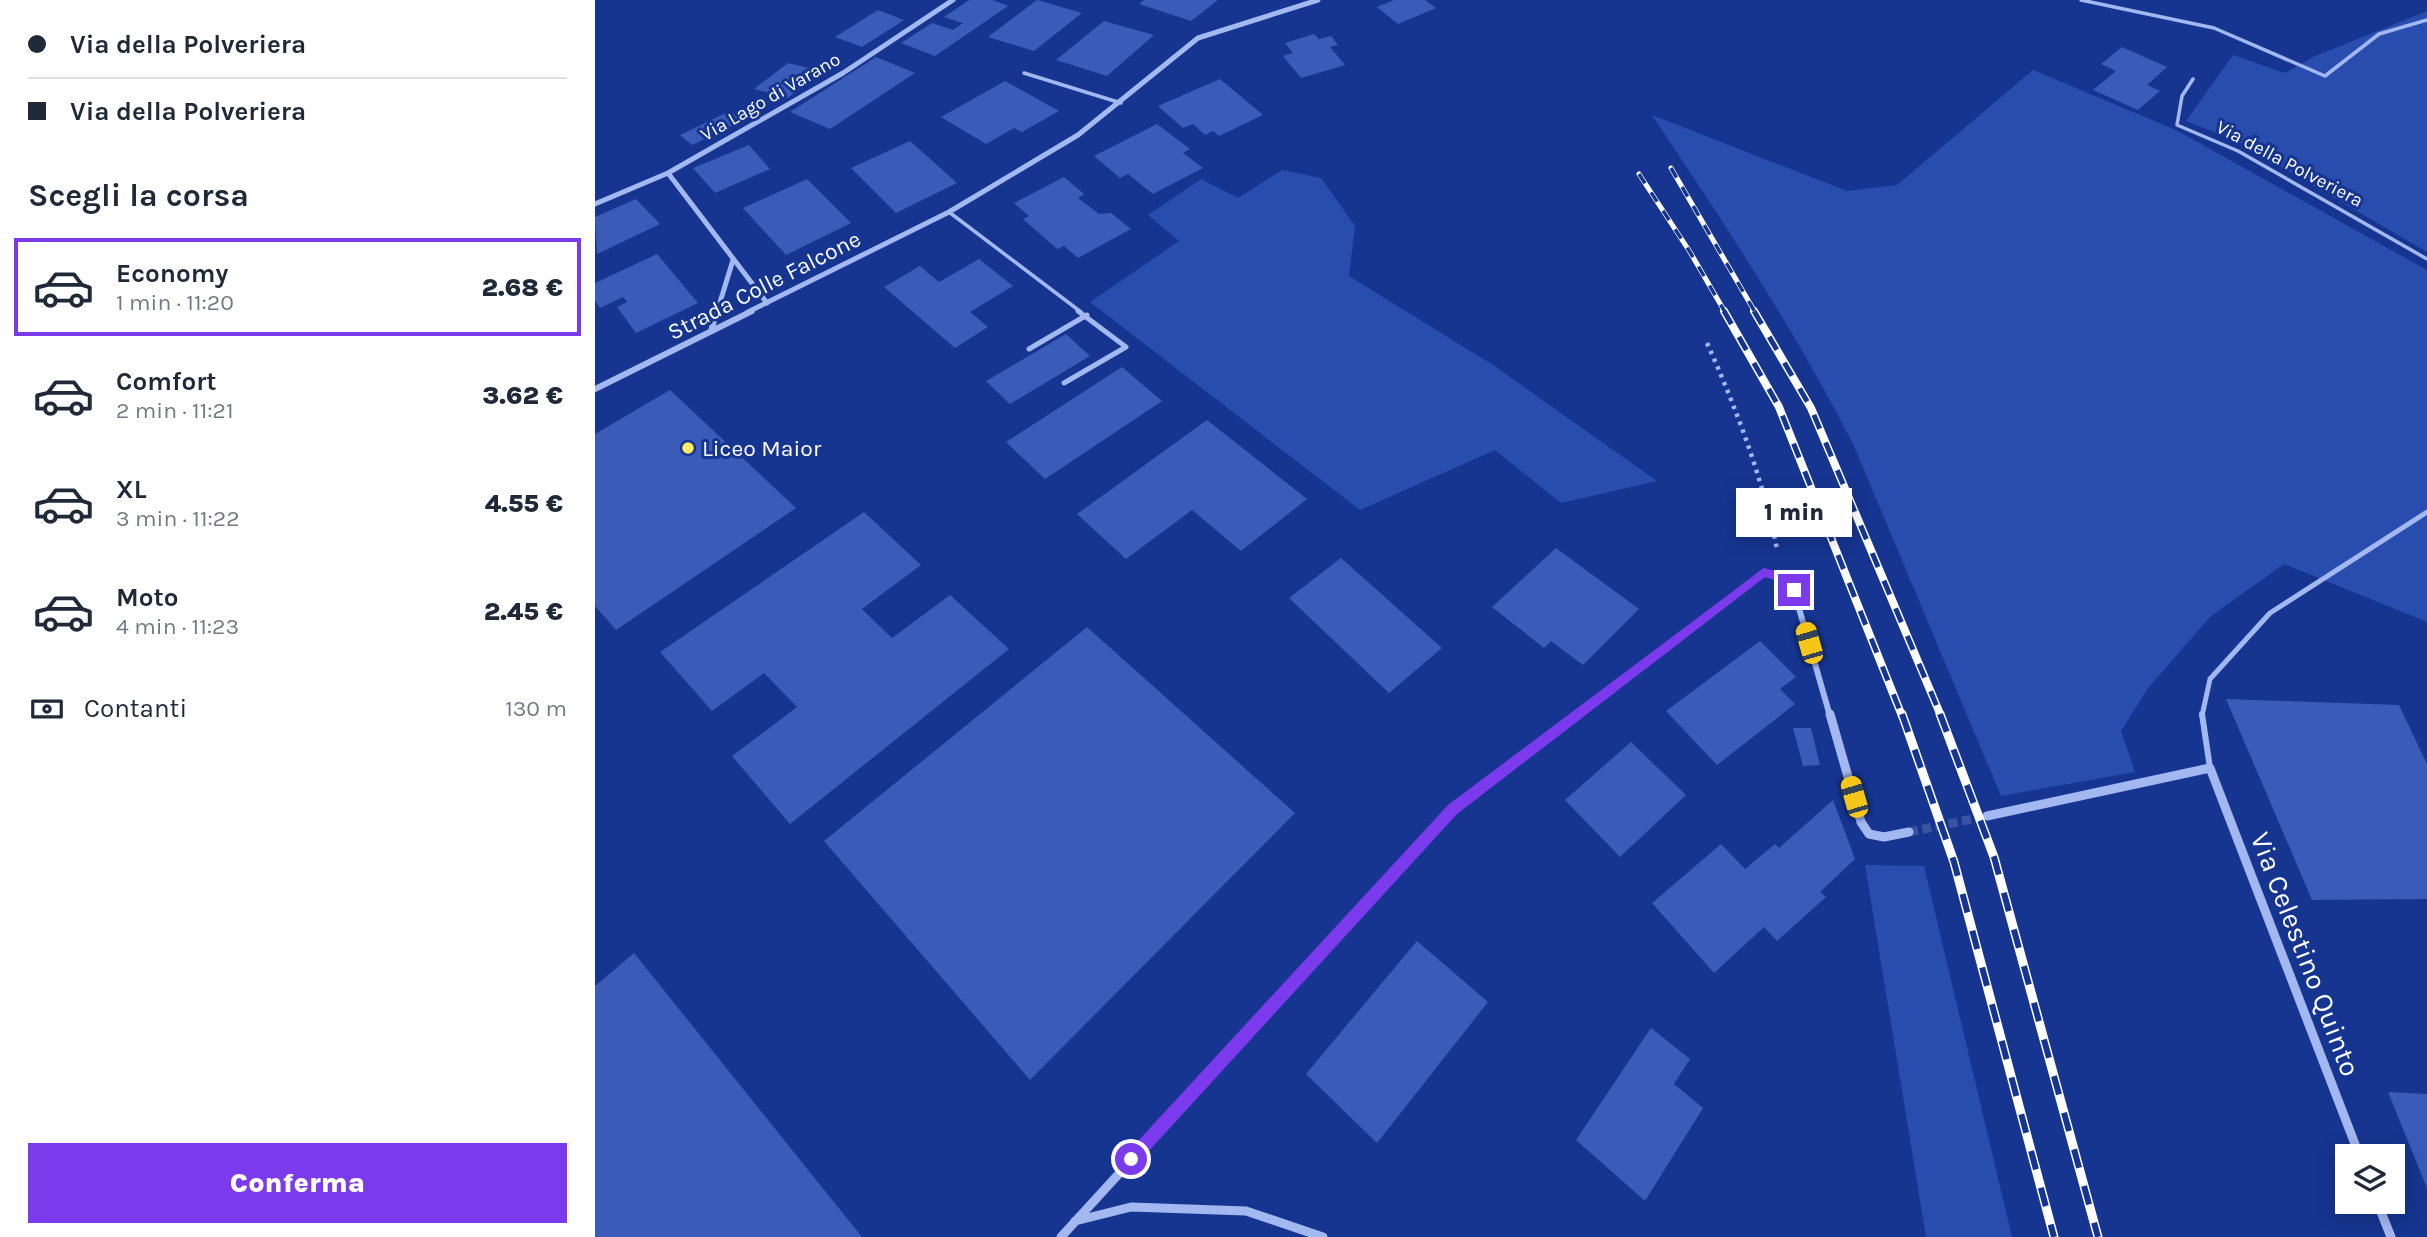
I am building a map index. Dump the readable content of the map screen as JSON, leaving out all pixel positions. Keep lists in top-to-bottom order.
{
  "streets": {
    "street": ["Via Lago di Varano", "Strada Colle Falcone", "Via Celestino Quinto"],
    "lane": ["Via della Polveriera"]
  },
  "places": ["Liceo Maior"],
  "page": {
    "banner": ["Via della Polveriera", "Via della Polveriera"],
    "heading": "Scegli la corsa",
    "list": [
      {
        "name": "Economy",
        "note": "1 min · 11:20",
        "value": "2.68 €"
      },
      {
        "name": "Comfort",
        "note": "2 min · 11:21",
        "value": "3.62 €"
      },
      {
        "name": "XL",
        "note": "3 min · 11:22",
        "value": "4.55 €"
      },
      {
        "name": "Moto",
        "note": "4 min · 11:23",
        "value": "2.45 €"
      }
    ],
    "bubble": "1 min",
    "pay": ["Contanti", "130 m"],
    "buttons": "Conferma"
  }
}
